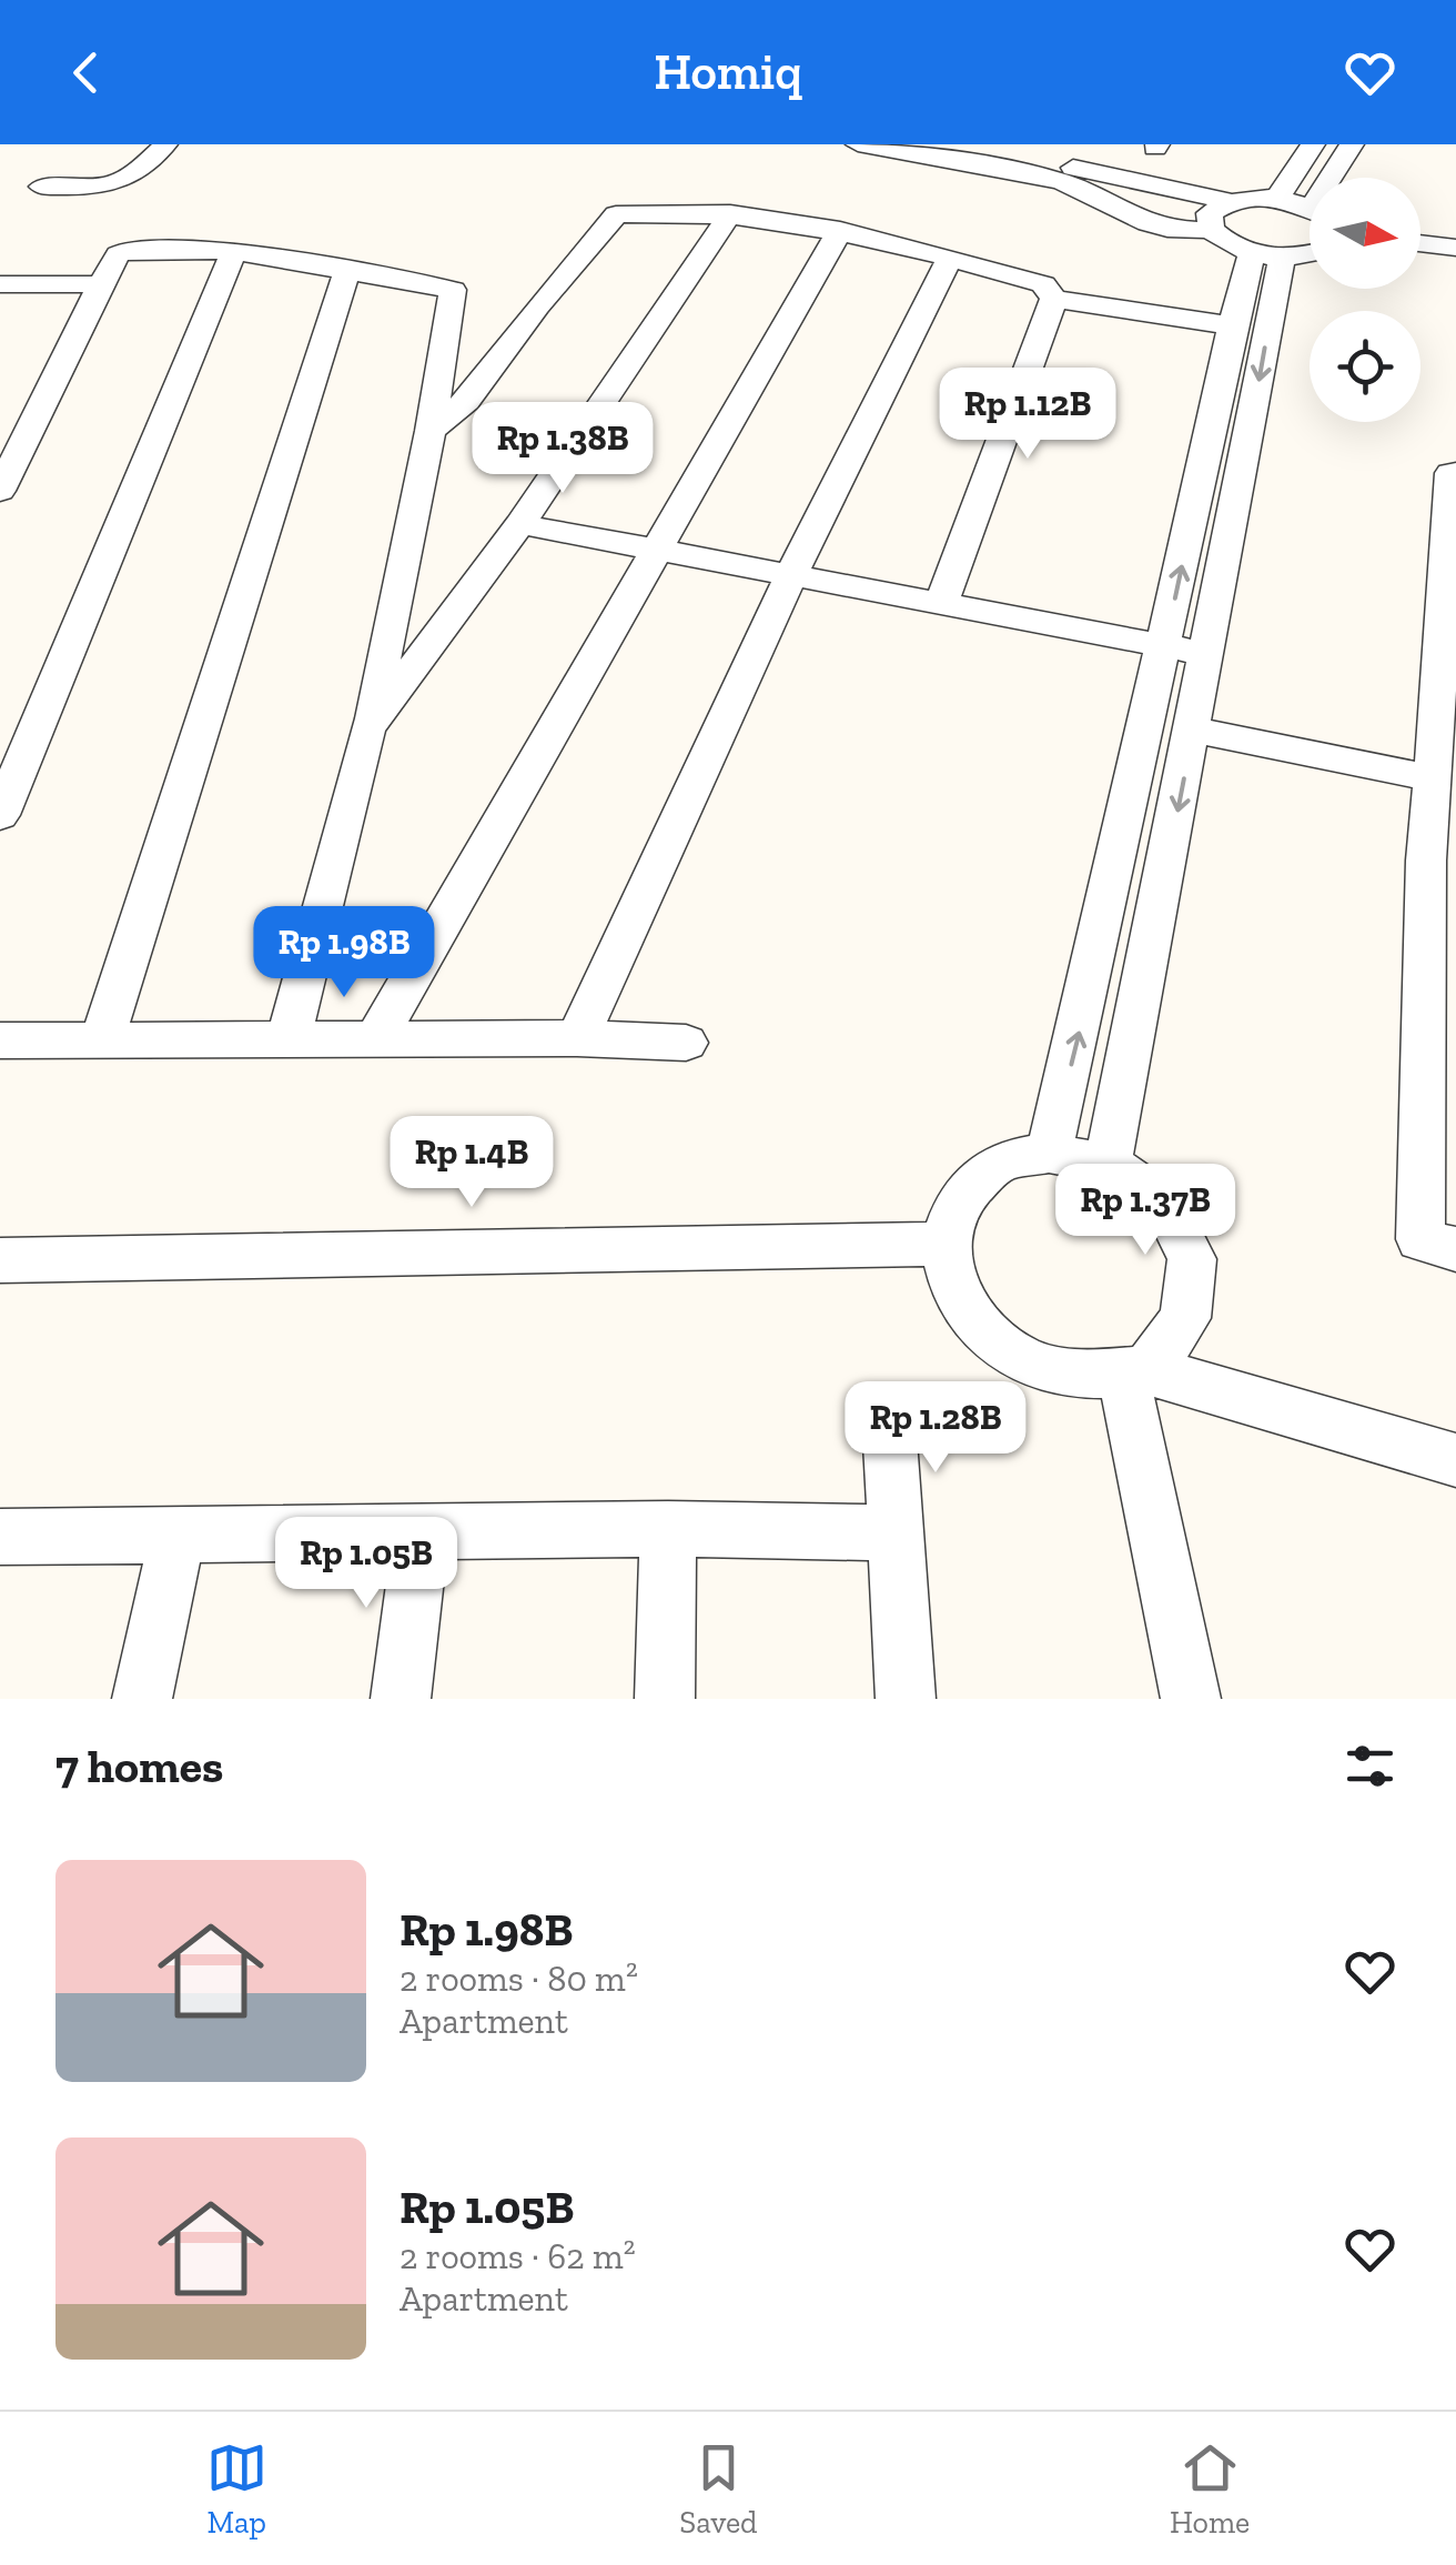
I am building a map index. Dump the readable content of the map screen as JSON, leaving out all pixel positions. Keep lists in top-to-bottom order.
{
  "north": "right",
  "page": {
    "header": "Homiq",
    "price": [
      "Rp 1.12B",
      "Rp 1.38B",
      "Rp 1.98B",
      "Rp 1.4B",
      "Rp 1.37B",
      "Rp 1.28B",
      "Rp 1.05B"
    ],
    "heading": "7 homes",
    "list": [
      {
        "name": "Rp 1.98B",
        "note": "2 rooms · 80 m² · Apartment"
      },
      {
        "name": "Rp 1.05B",
        "note": "2 rooms · 62 m² · Apartment"
      }
    ],
    "tabs": ["Map", "Saved", "Home"]
  }
}
